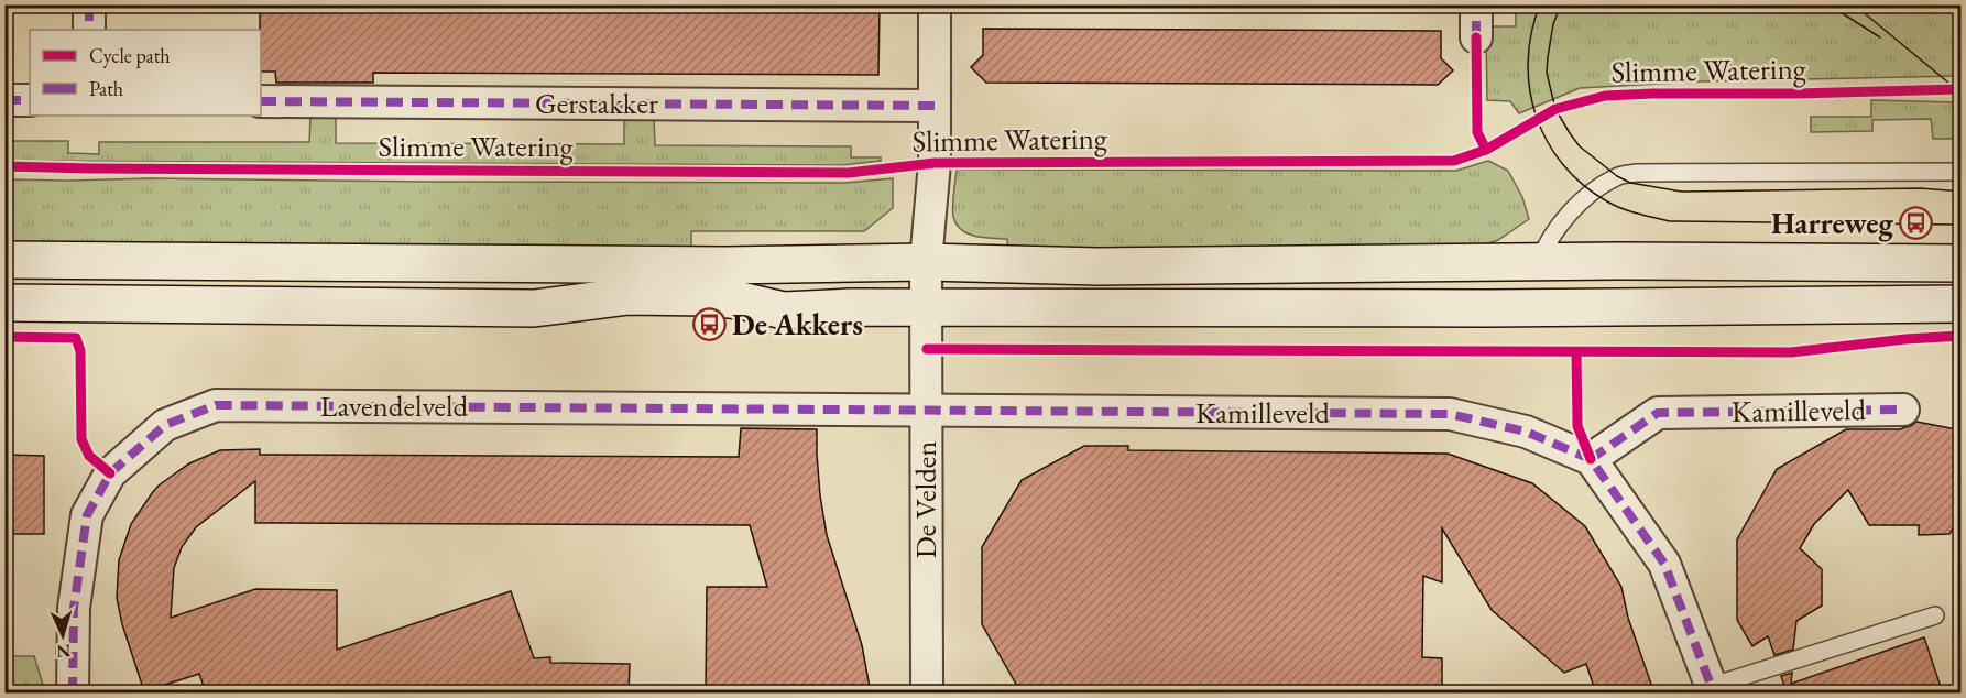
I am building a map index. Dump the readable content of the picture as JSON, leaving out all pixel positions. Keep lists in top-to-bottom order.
{
  "streets": {
    "street": [
      "Gerstakker",
      "Lavendelveld",
      "Kamilleveld",
      "De Velden"
    ],
    "cycle path": ["Slimme Watering"]
  },
  "crossings": [
    ["Lavendelveld", "Kamilleveld"],
    ["Lavendelveld", "De Velden"],
    ["Kamilleveld", "De Velden"]
  ],
  "places": {
    "bus stop": ["Harreweg", "De Akkers"]
  },
  "legend": ["Cycle path", "Path"],
  "north": "bottom"
}
